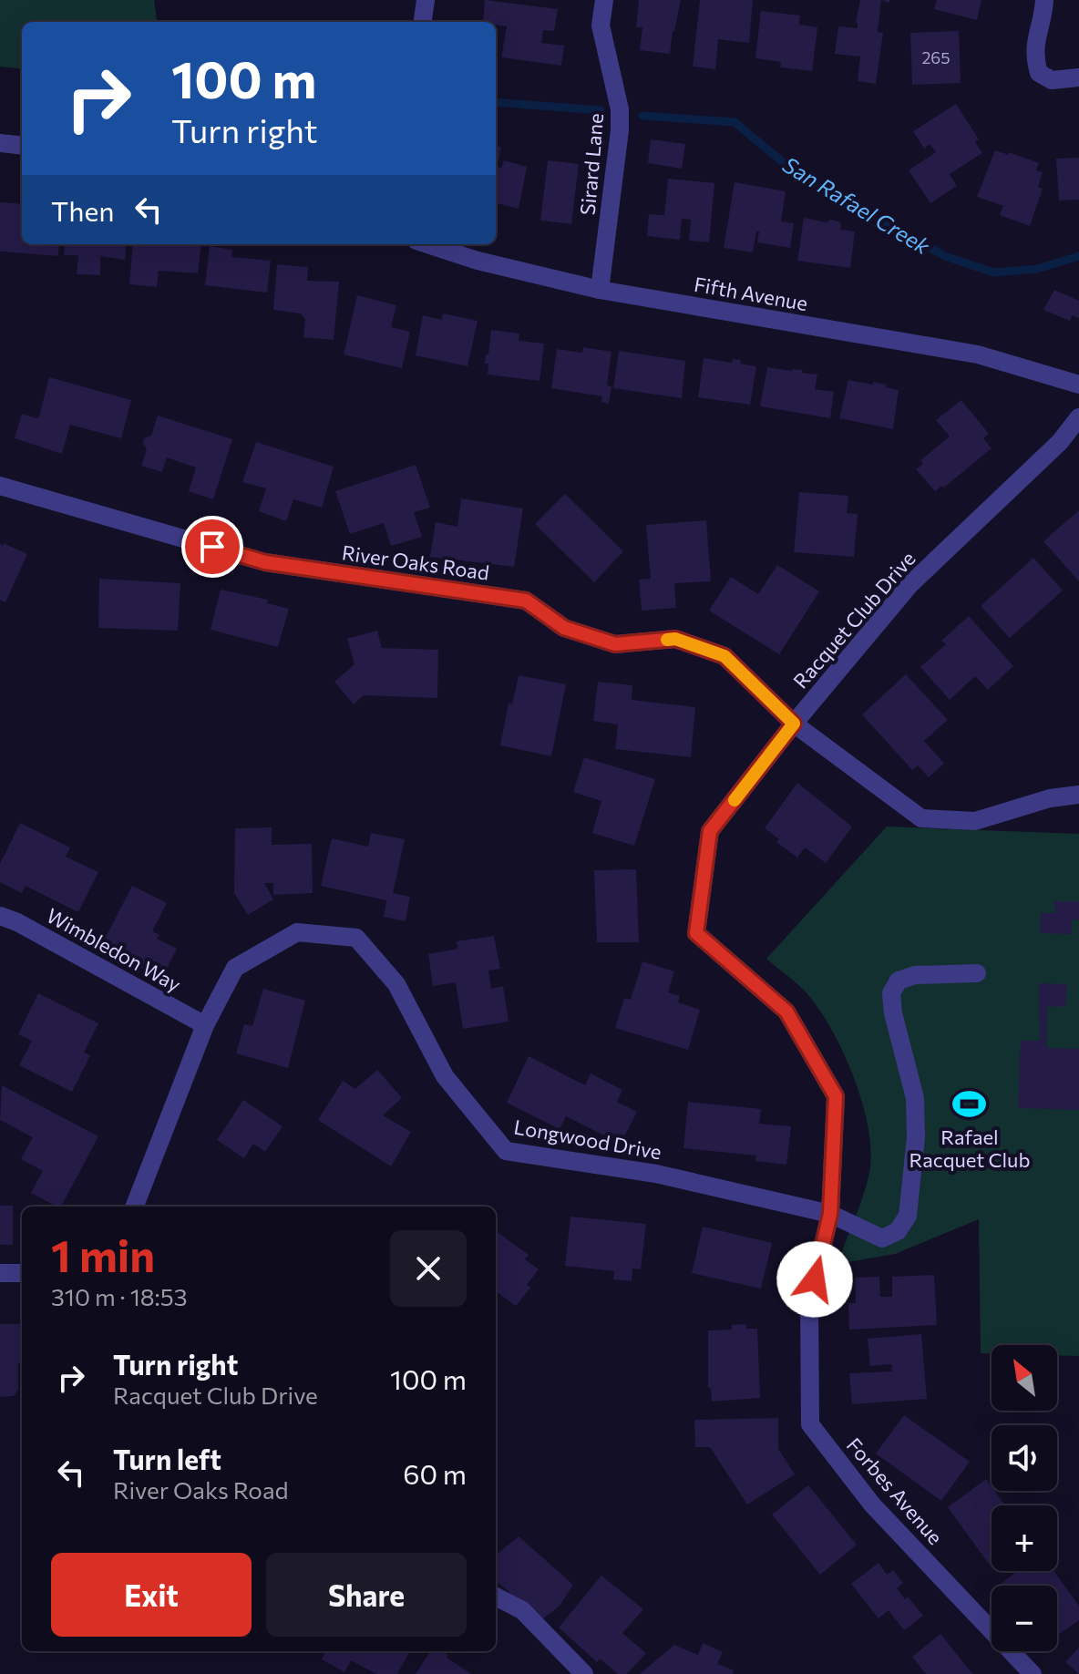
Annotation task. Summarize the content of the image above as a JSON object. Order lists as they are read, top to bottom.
{
  "streets": {
    "street": [
      "Sirard Lane",
      "Fifth Avenue",
      "River Oaks Road",
      "Racquet Club Drive",
      "Wimbledon Way",
      "Longwood Drive",
      "Forbes Avenue"
    ]
  },
  "crossings": [
    ["Sirard Lane", "Fifth Avenue"],
    ["River Oaks Road", "Racquet Club Drive"],
    ["Racquet Club Drive", "Longwood Drive"],
    ["Racquet Club Drive", "Forbes Avenue"],
    ["Wimbledon Way", "Longwood Drive"]
  ],
  "water": ["San Rafael Creek"],
  "places": {
    "sports": ["Rafael Racquet Club"]
  },
  "house_numbers": ["265"],
  "north": "top left",
  "page": {
    "turn": ["100 m", "Turn right"],
    "then": "Then",
    "heading": ["1 min", "310 m · 18:53"],
    "list": [
      {
        "name": "Turn right",
        "note": "Racquet Club Drive",
        "value": "100 m"
      },
      {
        "name": "Turn left",
        "note": "River Oaks Road",
        "value": "60 m"
      }
    ],
    "map_buttons": ["+", "−"],
    "buttons": ["Exit", "Share"]
  }
}
